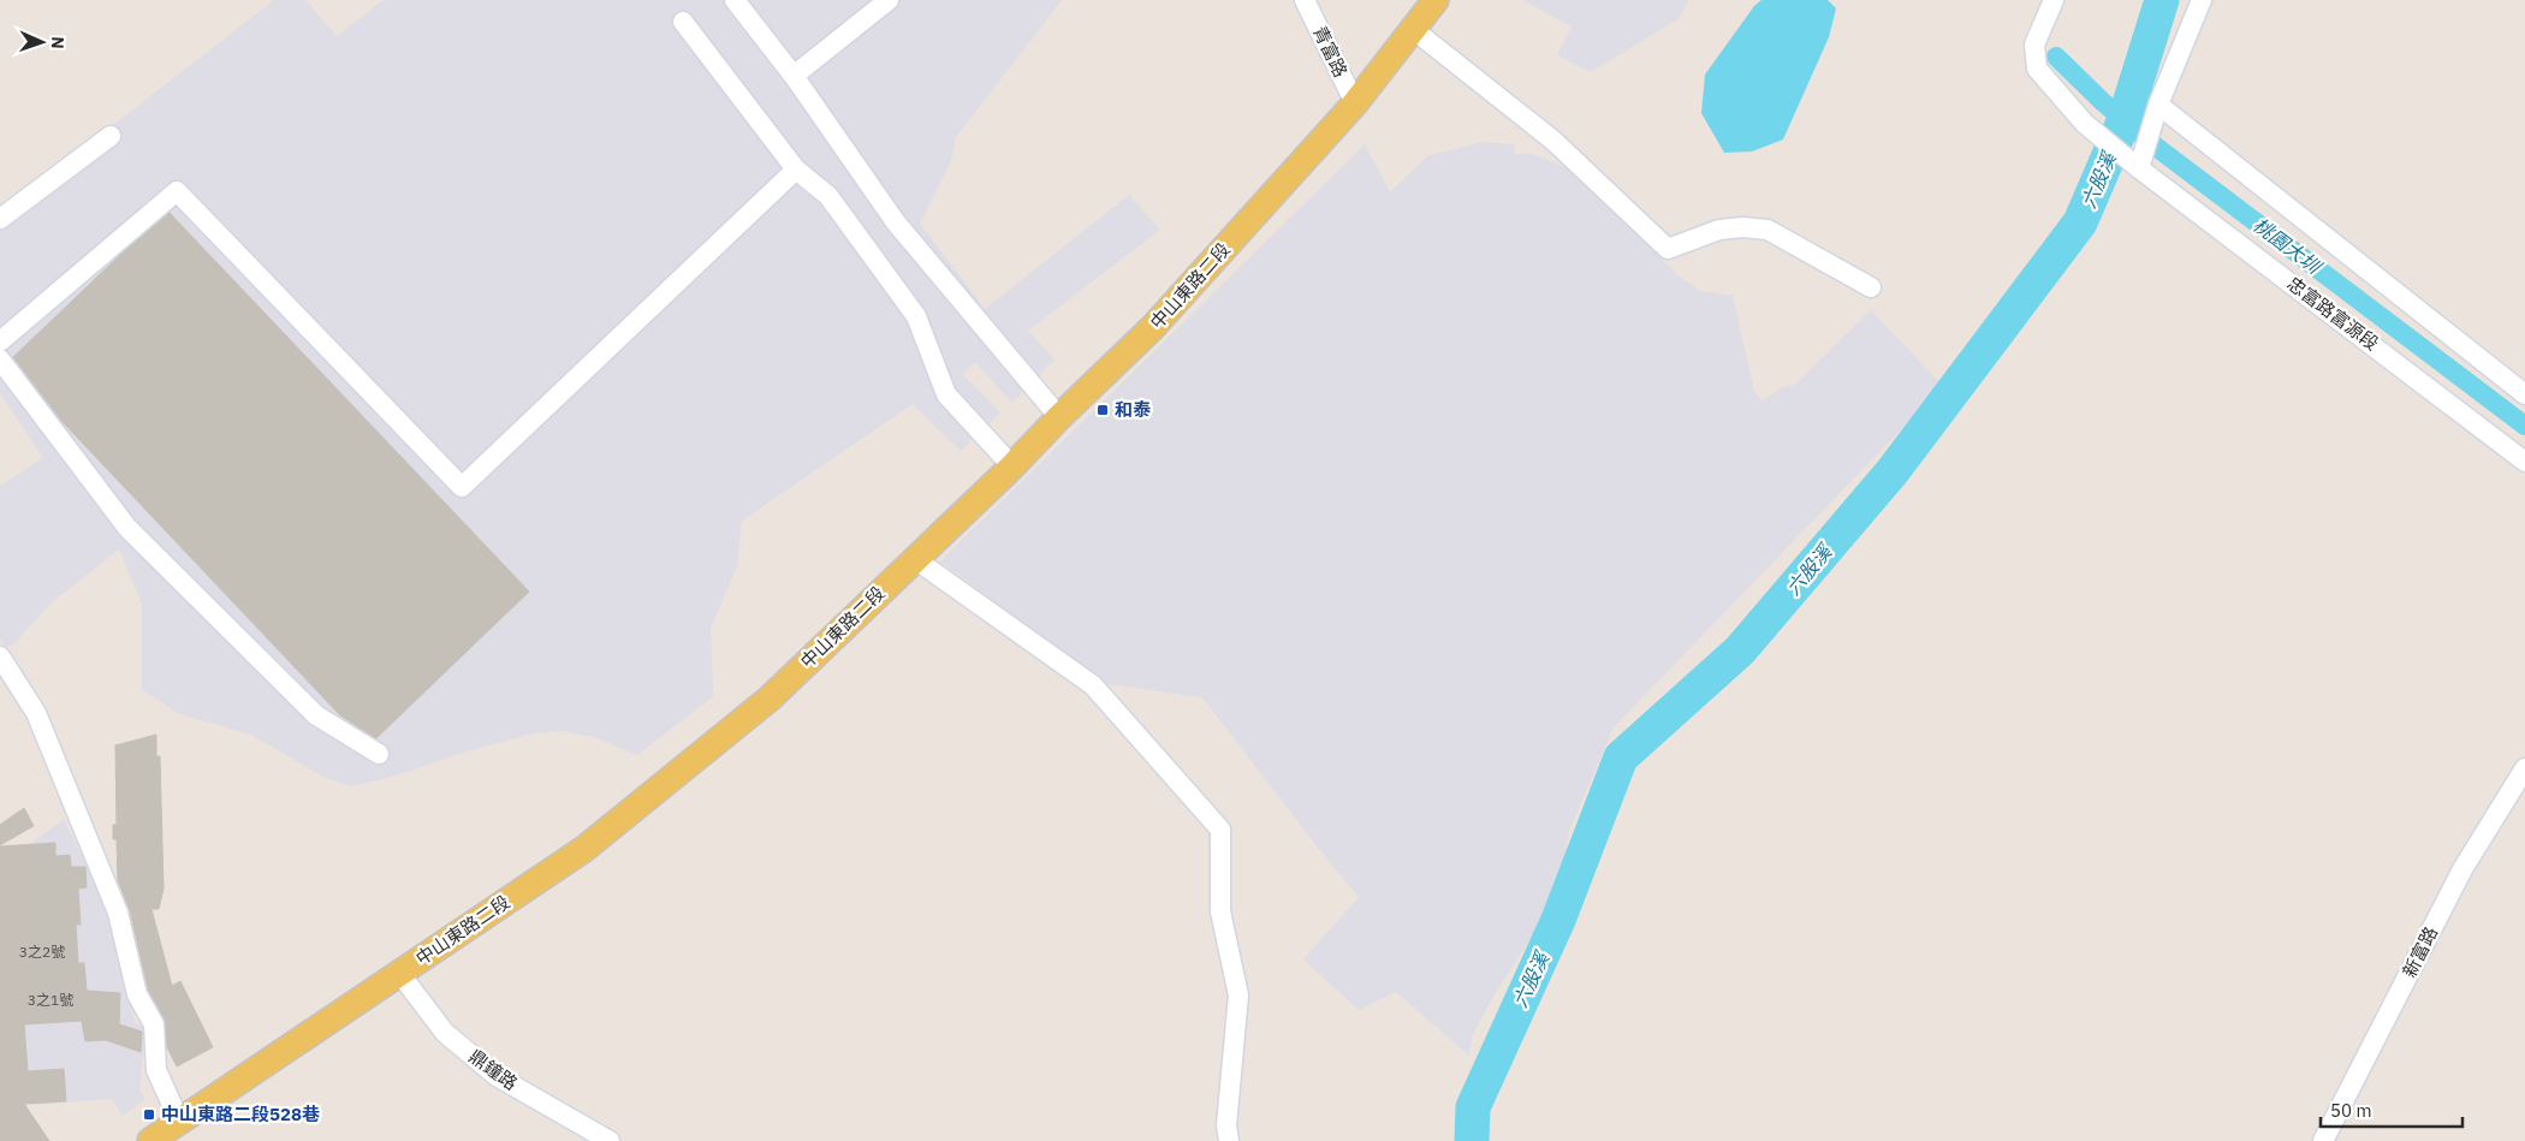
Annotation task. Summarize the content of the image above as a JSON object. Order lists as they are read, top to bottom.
{
  "streets": {
    "main road": ["中山東路二段"],
    "street": [
      "青富路",
      "忠富路富源段",
      "新富路",
      "鼎鐘路"
    ]
  },
  "crossings": [
    ["青富路", "中山東路二段"],
    ["中山東路二段", "鼎鐘路"]
  ],
  "water": ["六股溪", "桃園大圳"],
  "places": {
    "transit": ["和泰", "中山東路二段528巷"]
  },
  "house_numbers": ["3之2號", "3之1號"],
  "scale_bar": "50 m",
  "north": "right"
}
